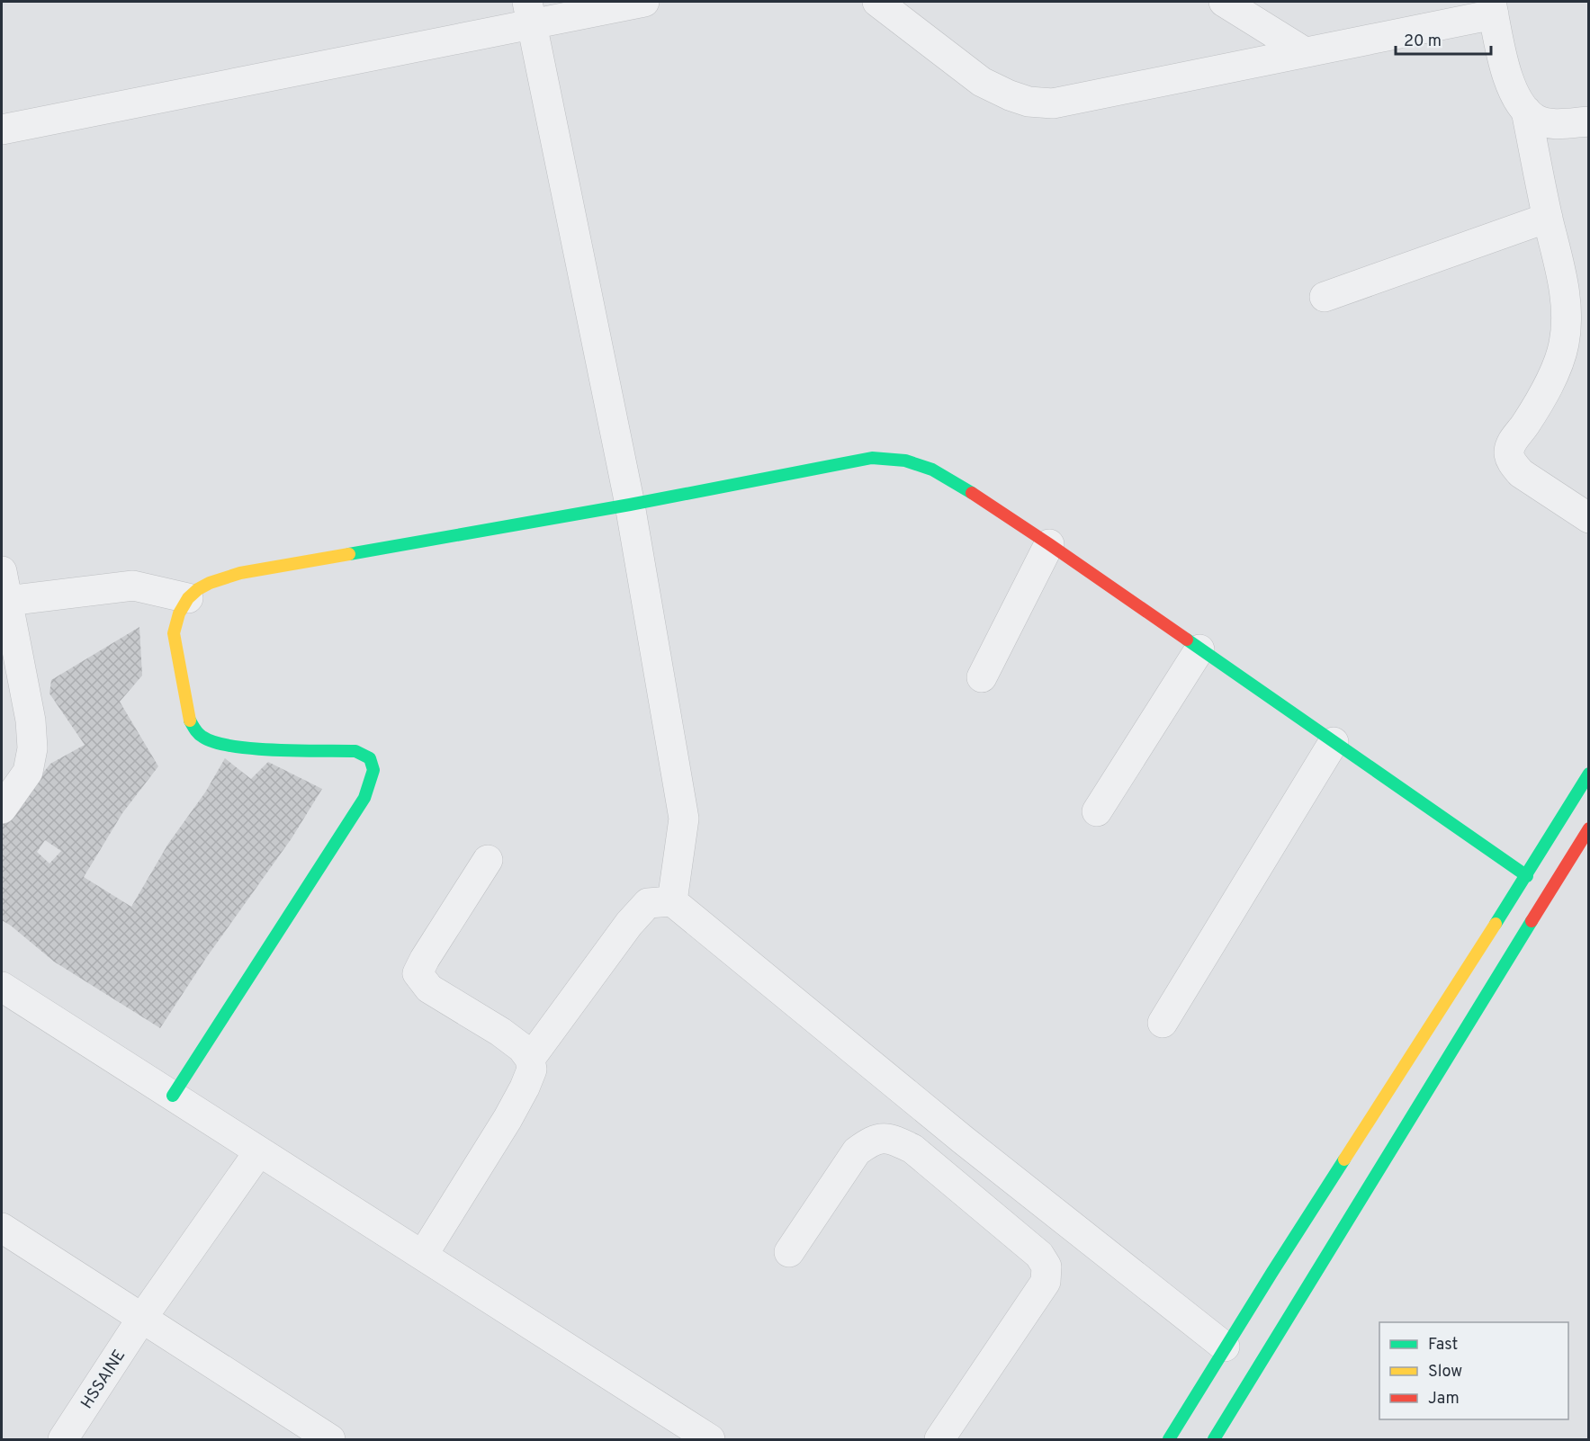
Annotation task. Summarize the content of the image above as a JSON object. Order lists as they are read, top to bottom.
{
  "streets": {
    "street": ["HSSAINE"]
  },
  "legend": ["Fast", "Slow", "Jam"],
  "scale_bar": "20 m"
}
